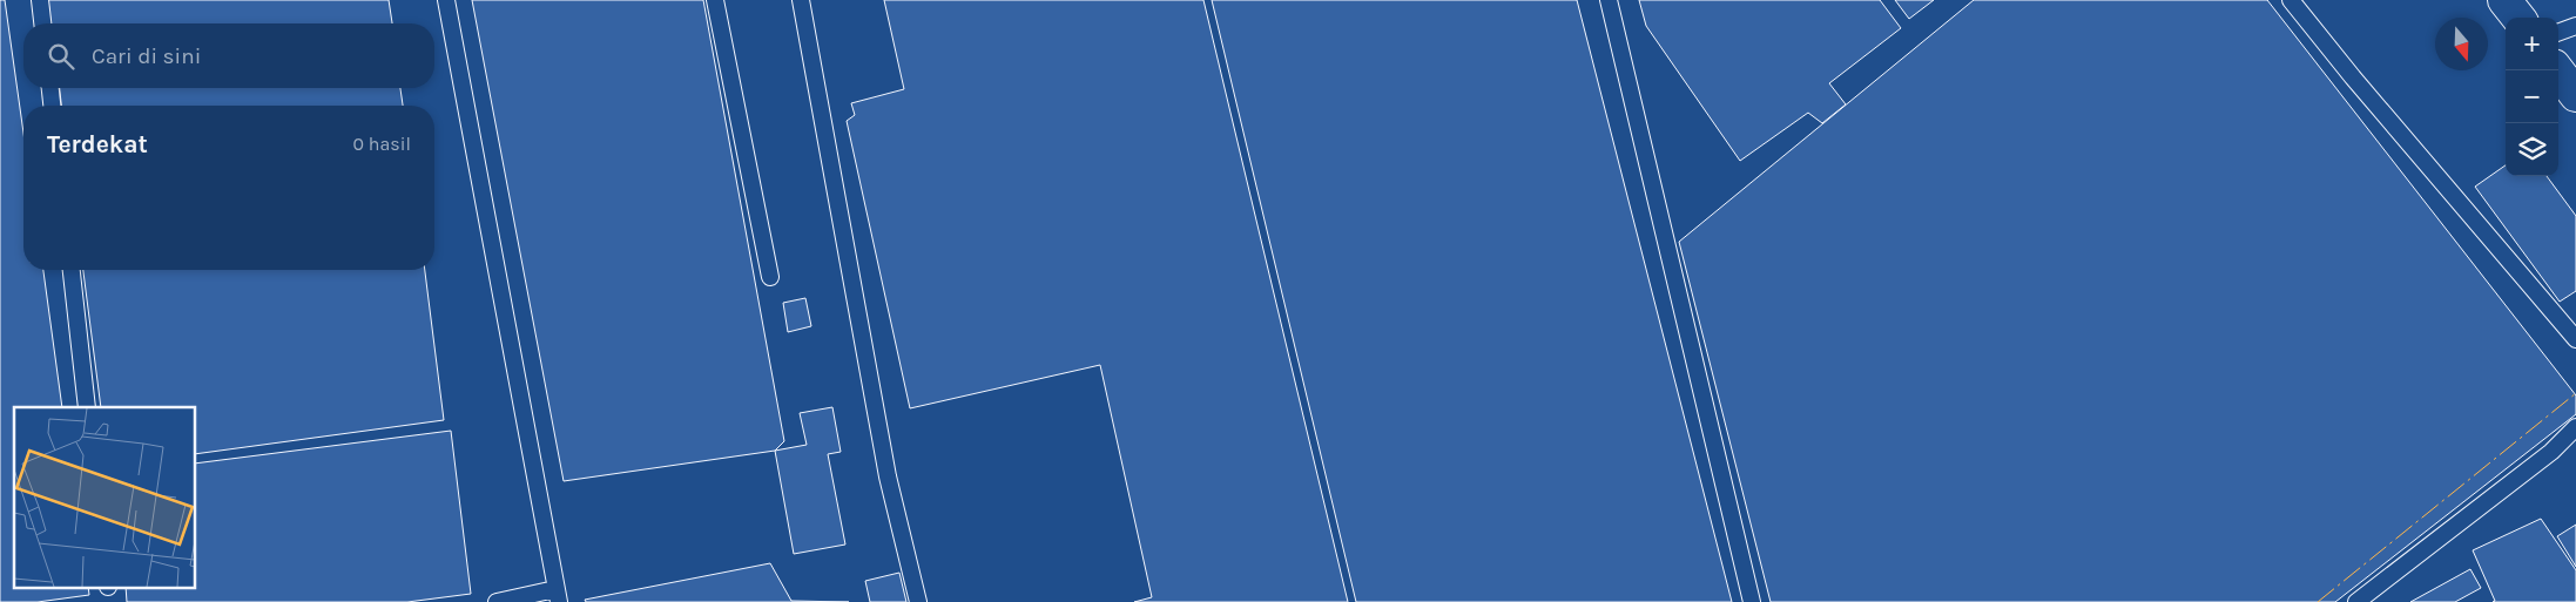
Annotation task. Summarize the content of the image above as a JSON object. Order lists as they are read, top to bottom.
{
  "north": "bottom",
  "page": {
    "map_buttons": ["+", "−"],
    "search": "Cari di sini",
    "heading": ["Terdekat", "0 hasil"]
  }
}
